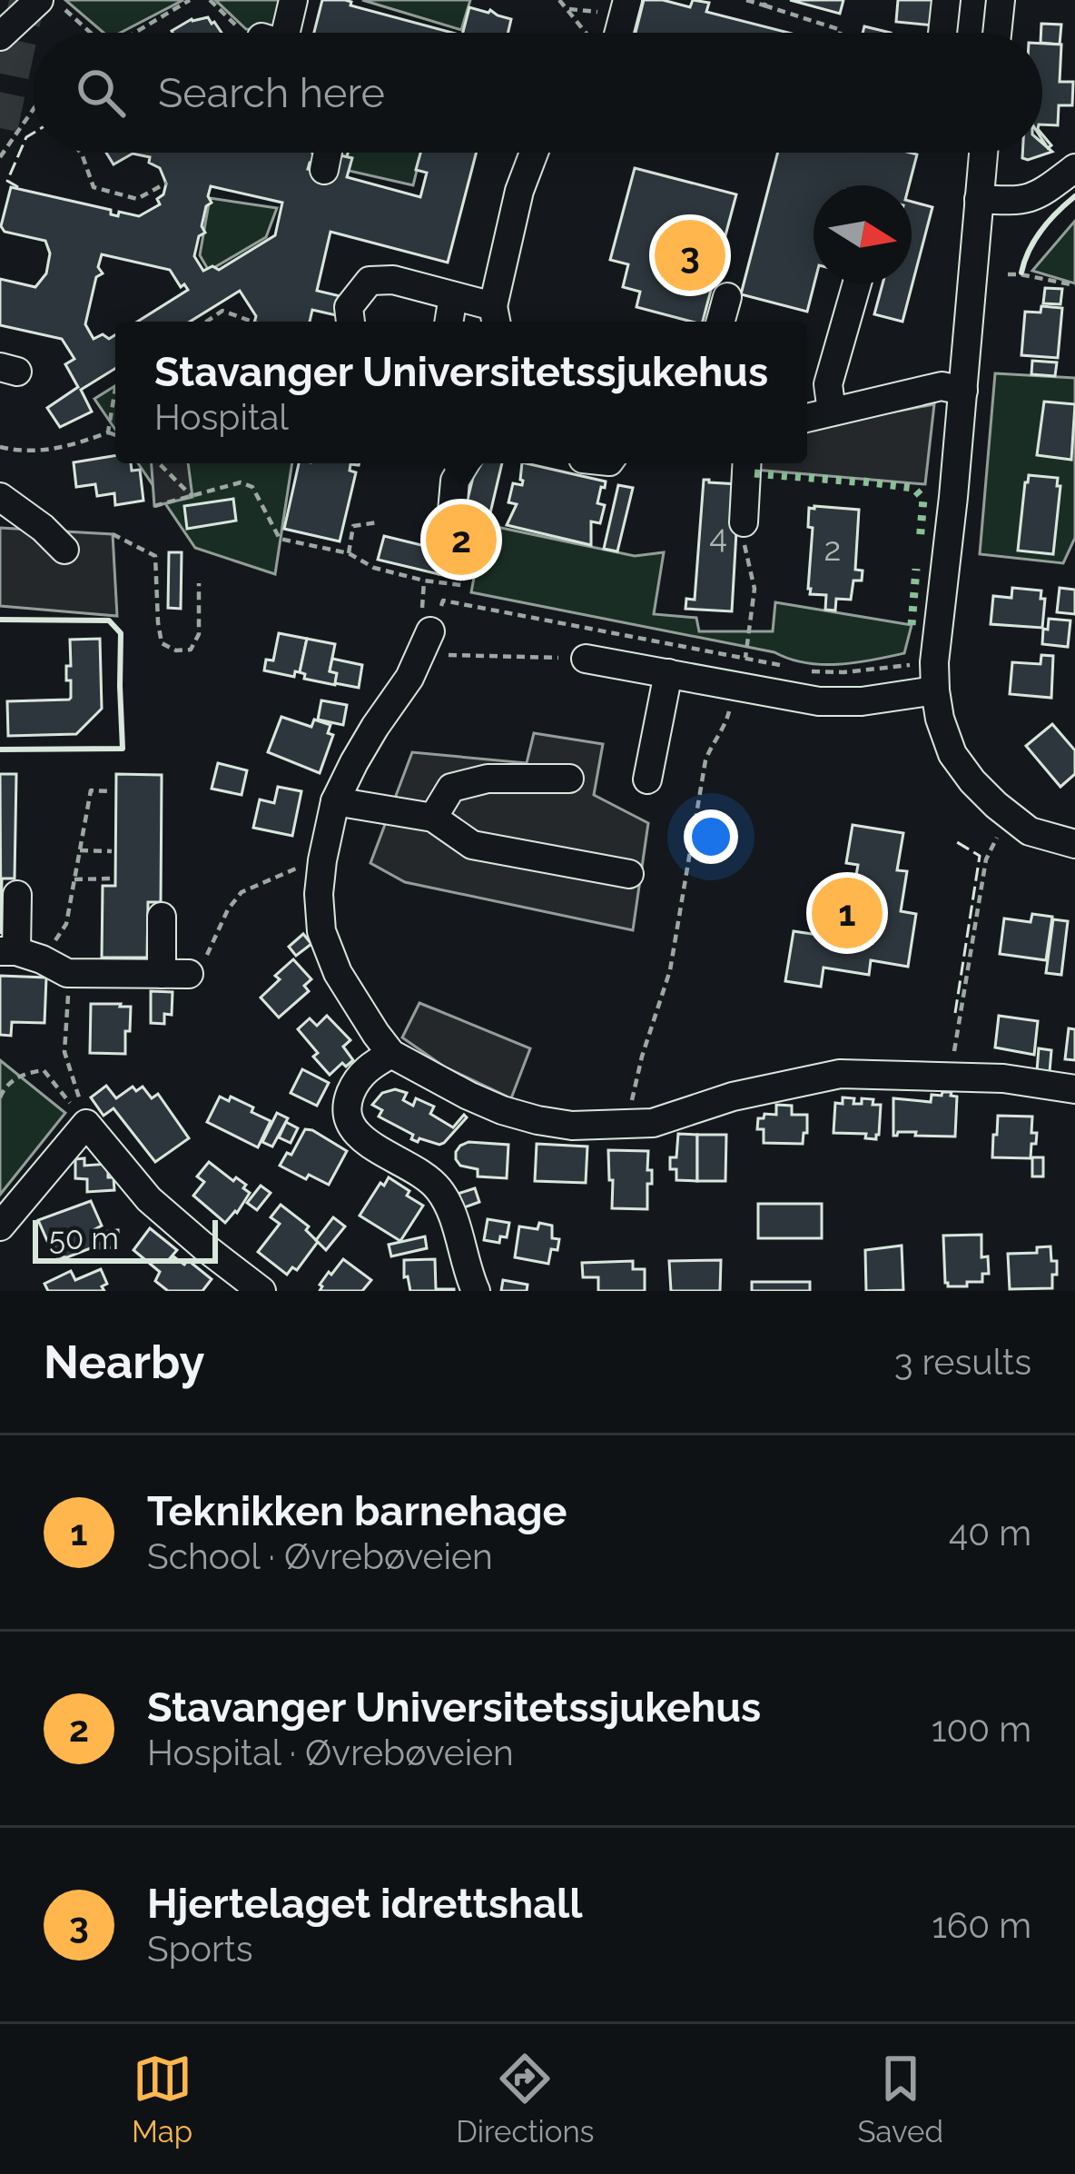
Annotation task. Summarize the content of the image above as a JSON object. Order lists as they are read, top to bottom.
{
  "house_numbers": ["4", "2"],
  "scale_bar": "50 m",
  "north": "right",
  "page": {
    "search": "Search here",
    "pins": ["3", "2", "1"],
    "popup": ["Stavanger Universitetssjukehus", "Hospital"],
    "scale": "50 m",
    "heading": ["Nearby", "3 results"],
    "list": [
      {
        "mark": "1",
        "name": "Teknikken barnehage",
        "note": "School · Øvrebøveien",
        "value": "40 m"
      },
      {
        "mark": "2",
        "name": "Stavanger Universitetssjukehus",
        "note": "Hospital · Øvrebøveien",
        "value": "100 m"
      },
      {
        "mark": "3",
        "name": "Hjertelaget idrettshall",
        "note": "Sports",
        "value": "160 m"
      }
    ],
    "nav": ["Map", "Directions", "Saved"]
  }
}
